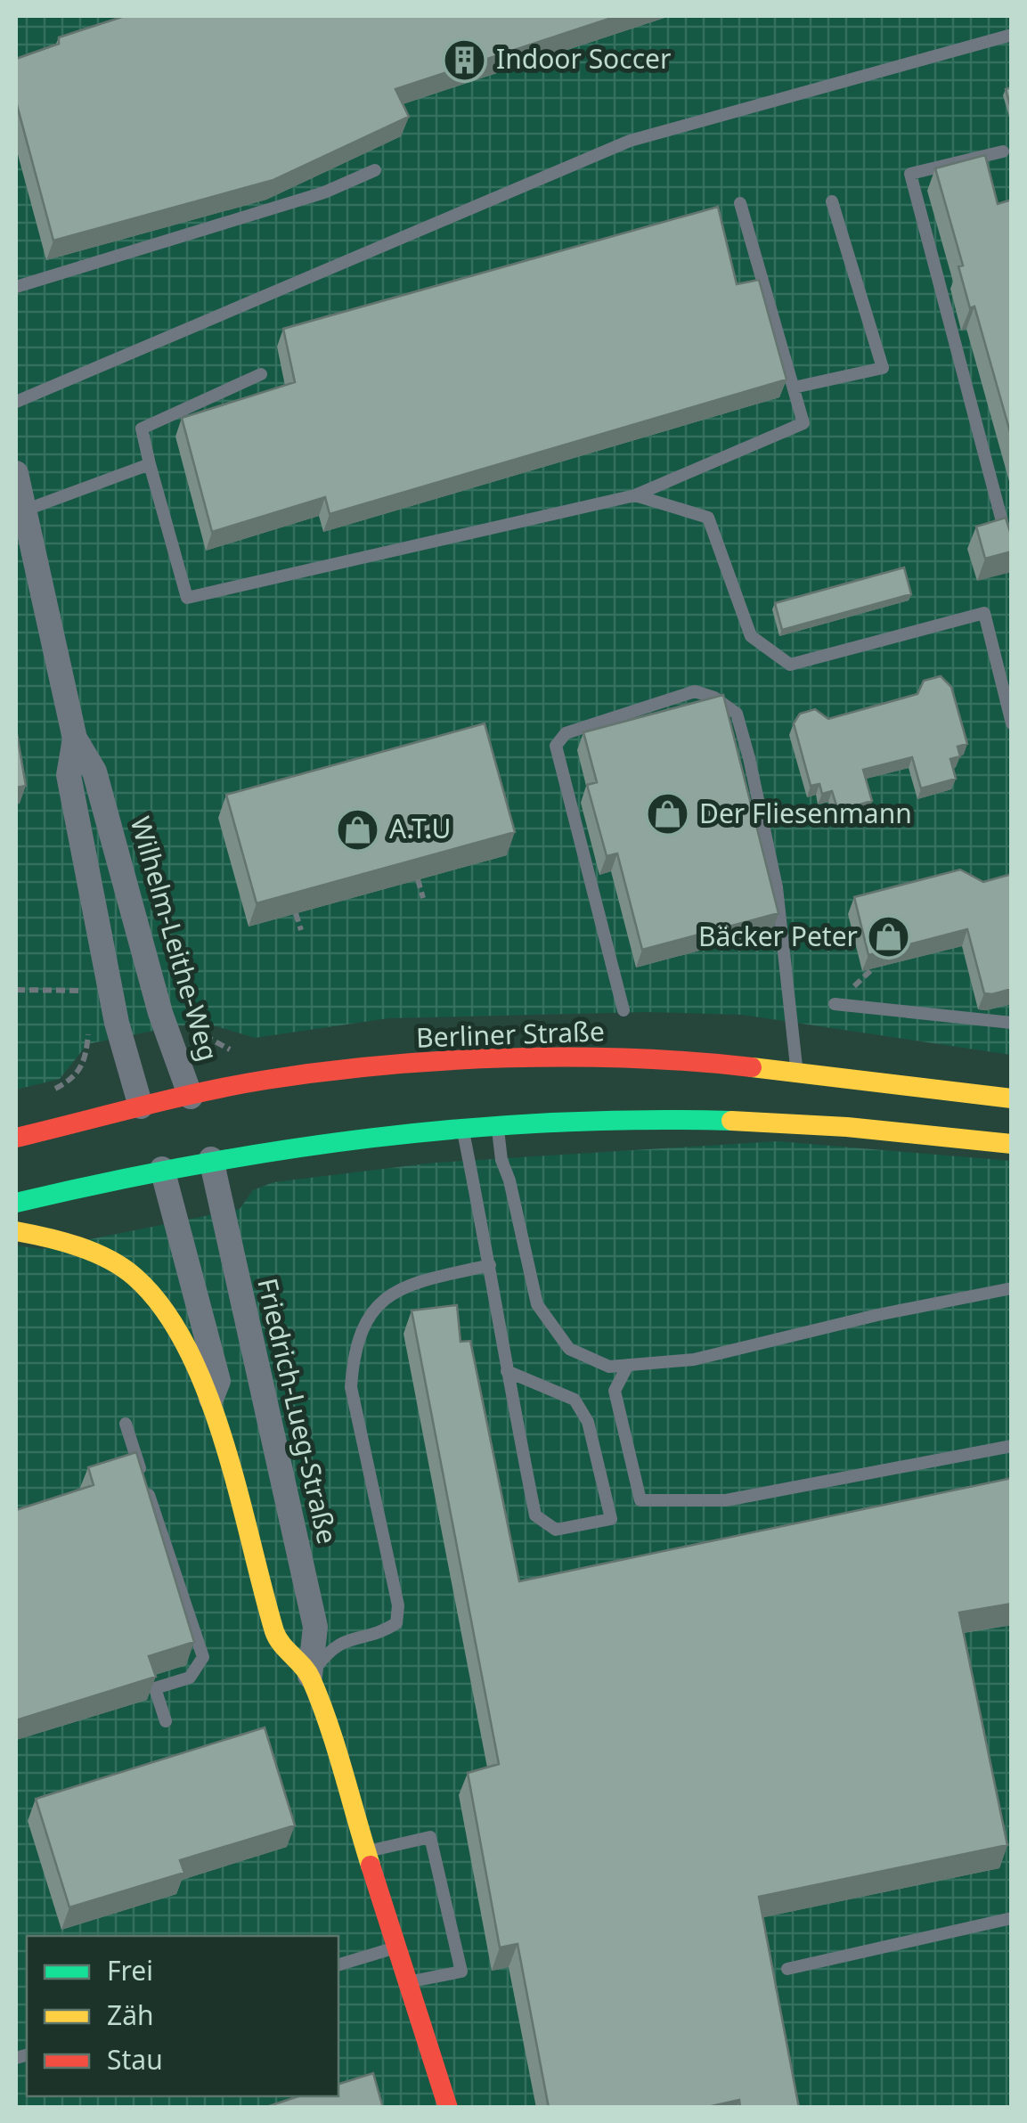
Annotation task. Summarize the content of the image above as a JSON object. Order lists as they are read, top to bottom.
{
  "streets": {
    "main road": ["Berliner Straße", "Friedrich-Lueg-Straße"],
    "street": ["Wilhelm-Leithe-Weg"]
  },
  "crossings": [
    ["Wilhelm-Leithe-Weg", "Berliner Straße"]
  ],
  "places": {
    "building": ["Indoor Soccer"],
    "shop": ["Der Fliesenmann", "A.T.U", "Bäcker Peter"]
  },
  "legend": ["Frei", "Zäh", "Stau"]
}
